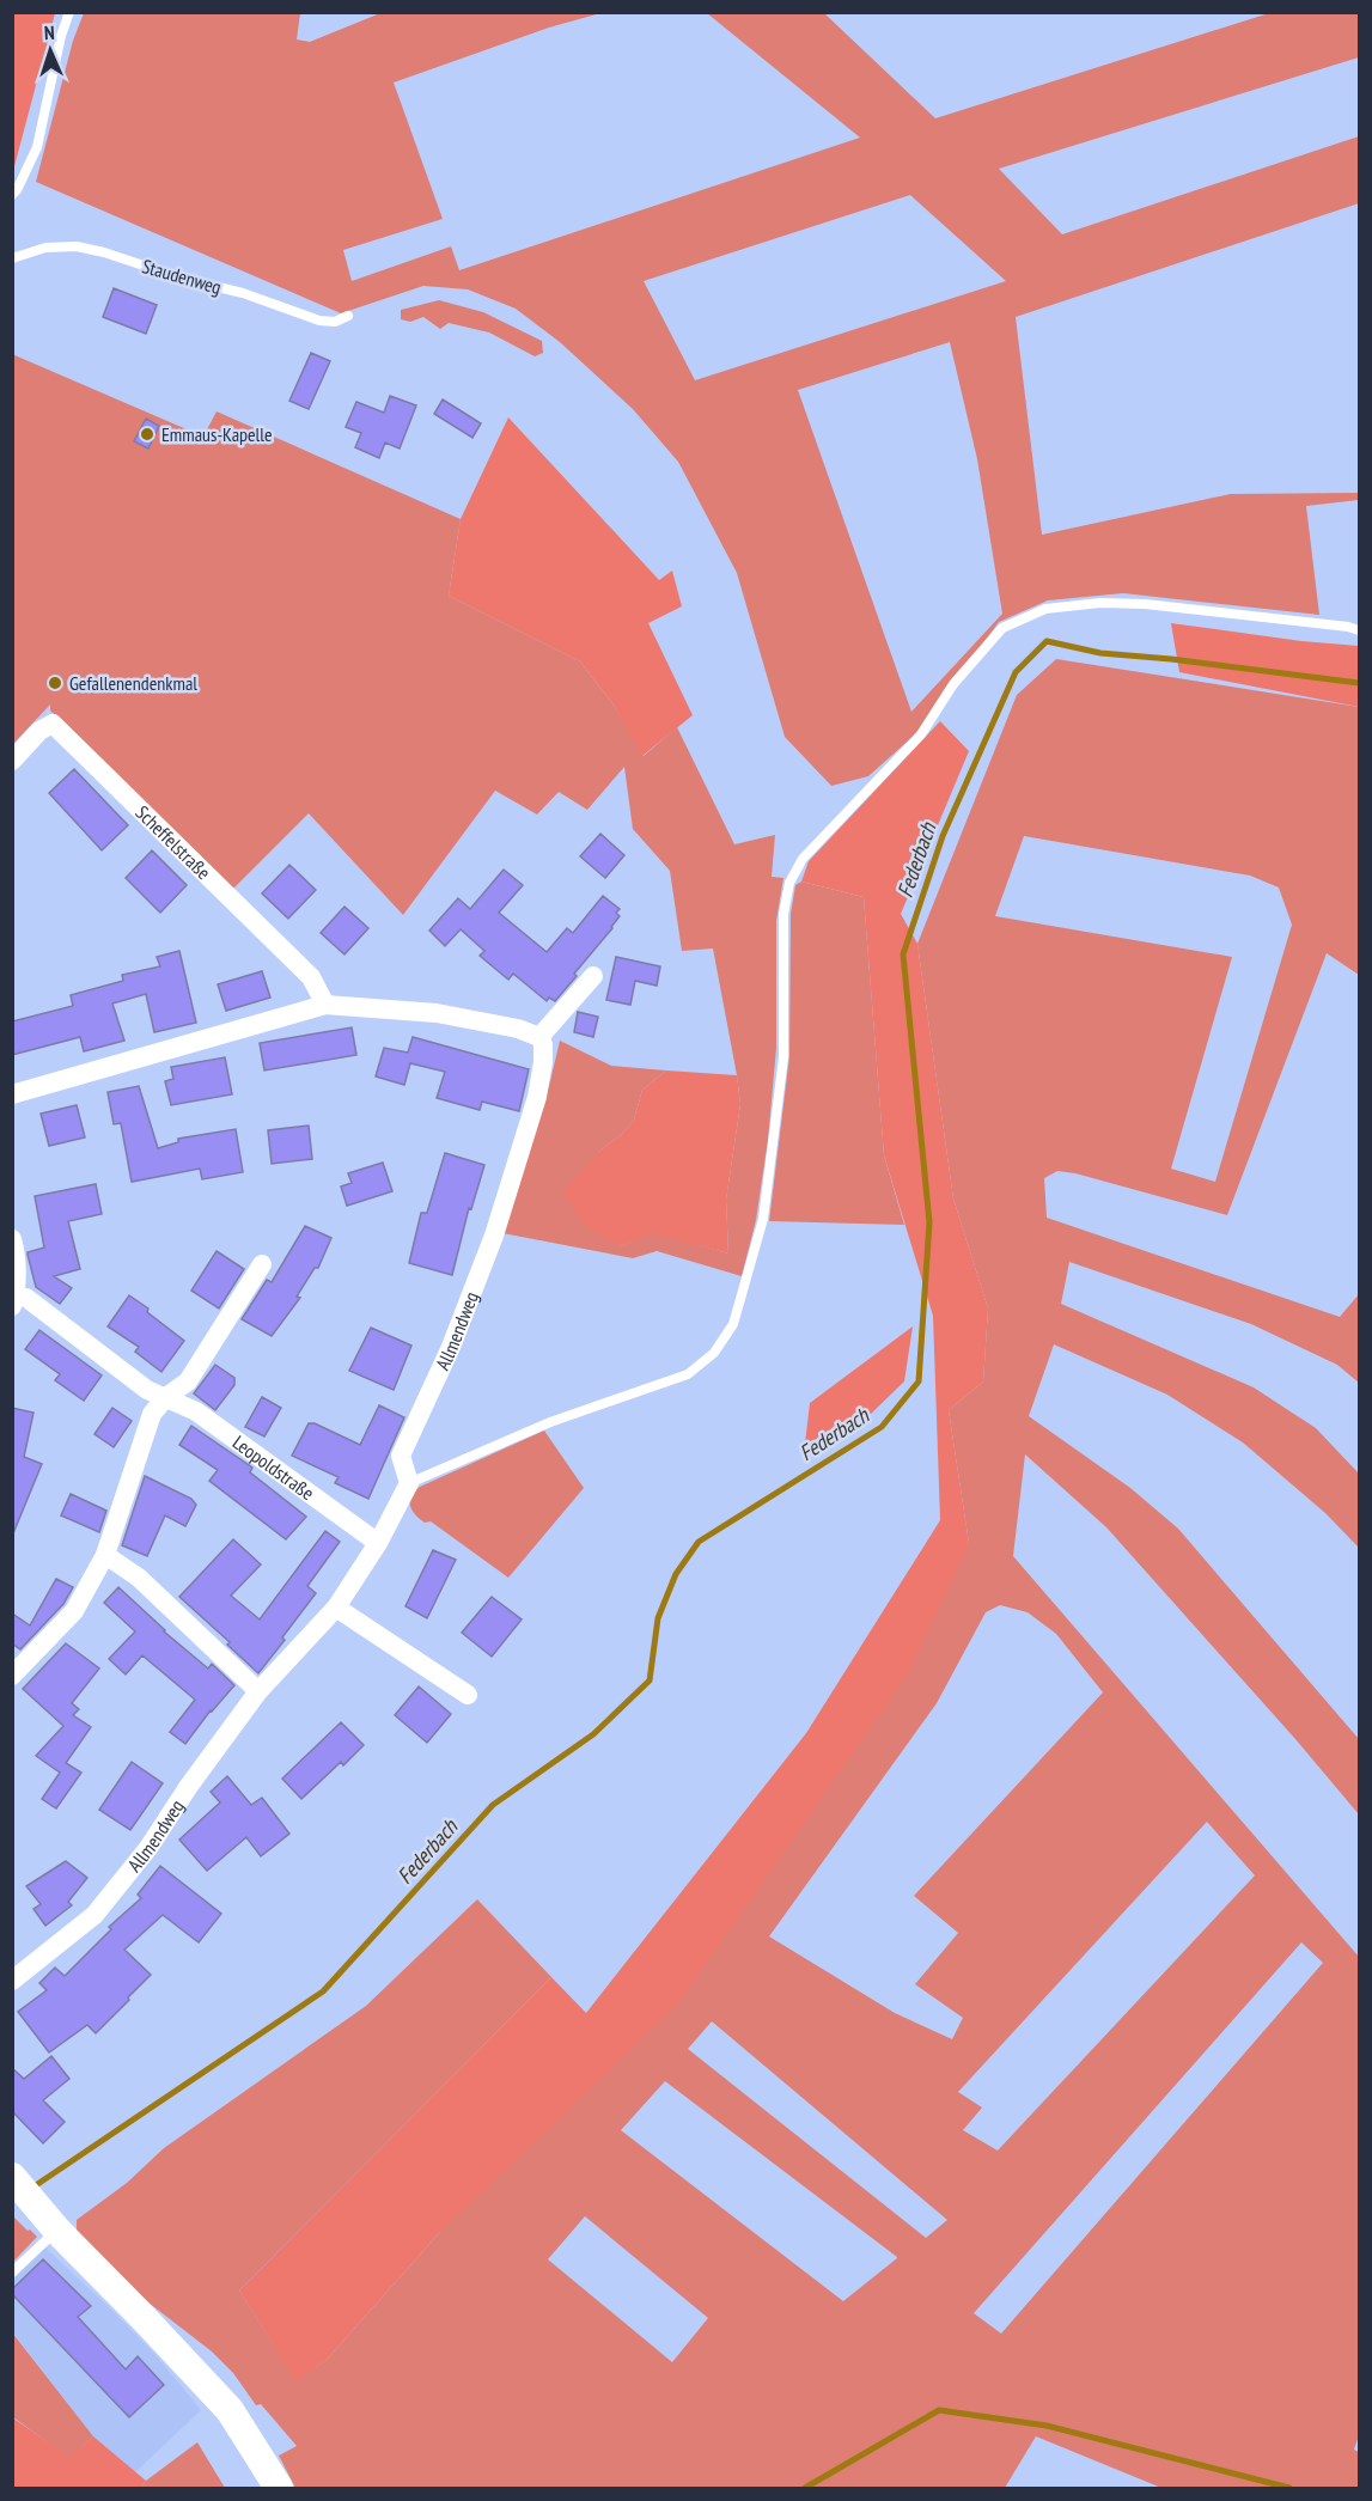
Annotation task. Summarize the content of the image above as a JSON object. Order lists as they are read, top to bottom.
{
  "streets": {
    "street": ["Scheffelstraße", "Allmendweg", "Leopoldstraße"],
    "lane": ["Staudenweg"]
  },
  "crossings": [
    ["Allmendweg", "Leopoldstraße"]
  ],
  "water": ["Federbach"],
  "places": ["Emmaus-Kapelle", "Gefallenendenkmal"],
  "north": "top"
}
